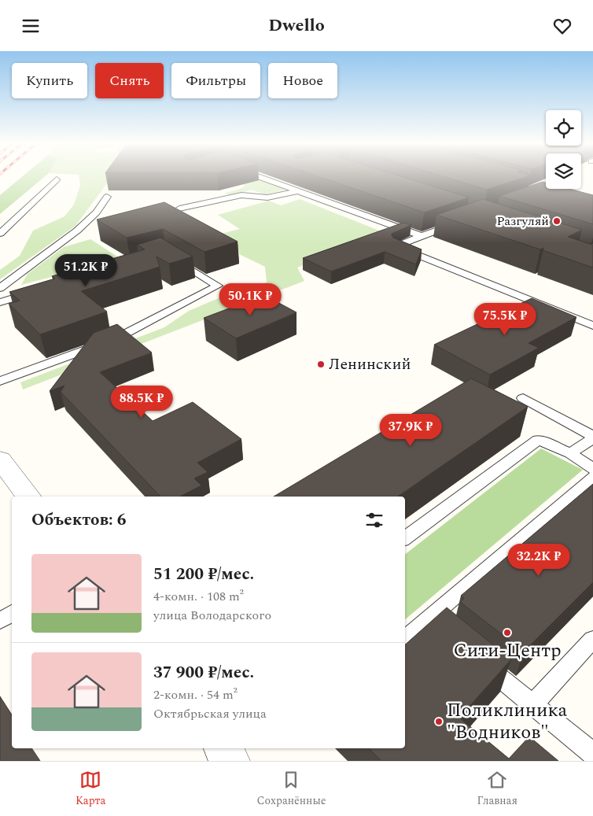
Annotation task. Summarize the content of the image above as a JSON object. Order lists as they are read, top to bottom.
{
  "places": [
    "Разгуляй",
    "Ленинский",
    "Сити-Центр",
    "Поликлиника \"Водников\""
  ],
  "page": {
    "header": "Dwello",
    "chip": [
      "Купить",
      "Снять",
      "Фильтры",
      "Новое"
    ],
    "price": [
      "51.2K ₽",
      "50.1K ₽",
      "75.5K ₽",
      "88.5K ₽",
      "37.9K ₽",
      "32.2K ₽"
    ],
    "heading": "Объектов: 6",
    "list": [
      {
        "name": "51 200 ₽/мес.",
        "note": "4-комн. · 108 m² · улица Володарского"
      },
      {
        "name": "37 900 ₽/мес.",
        "note": "2-комн. · 54 m² · Октябрьская улица"
      }
    ],
    "tabs": ["Карта", "Сохранённые", "Главная"]
  }
}
